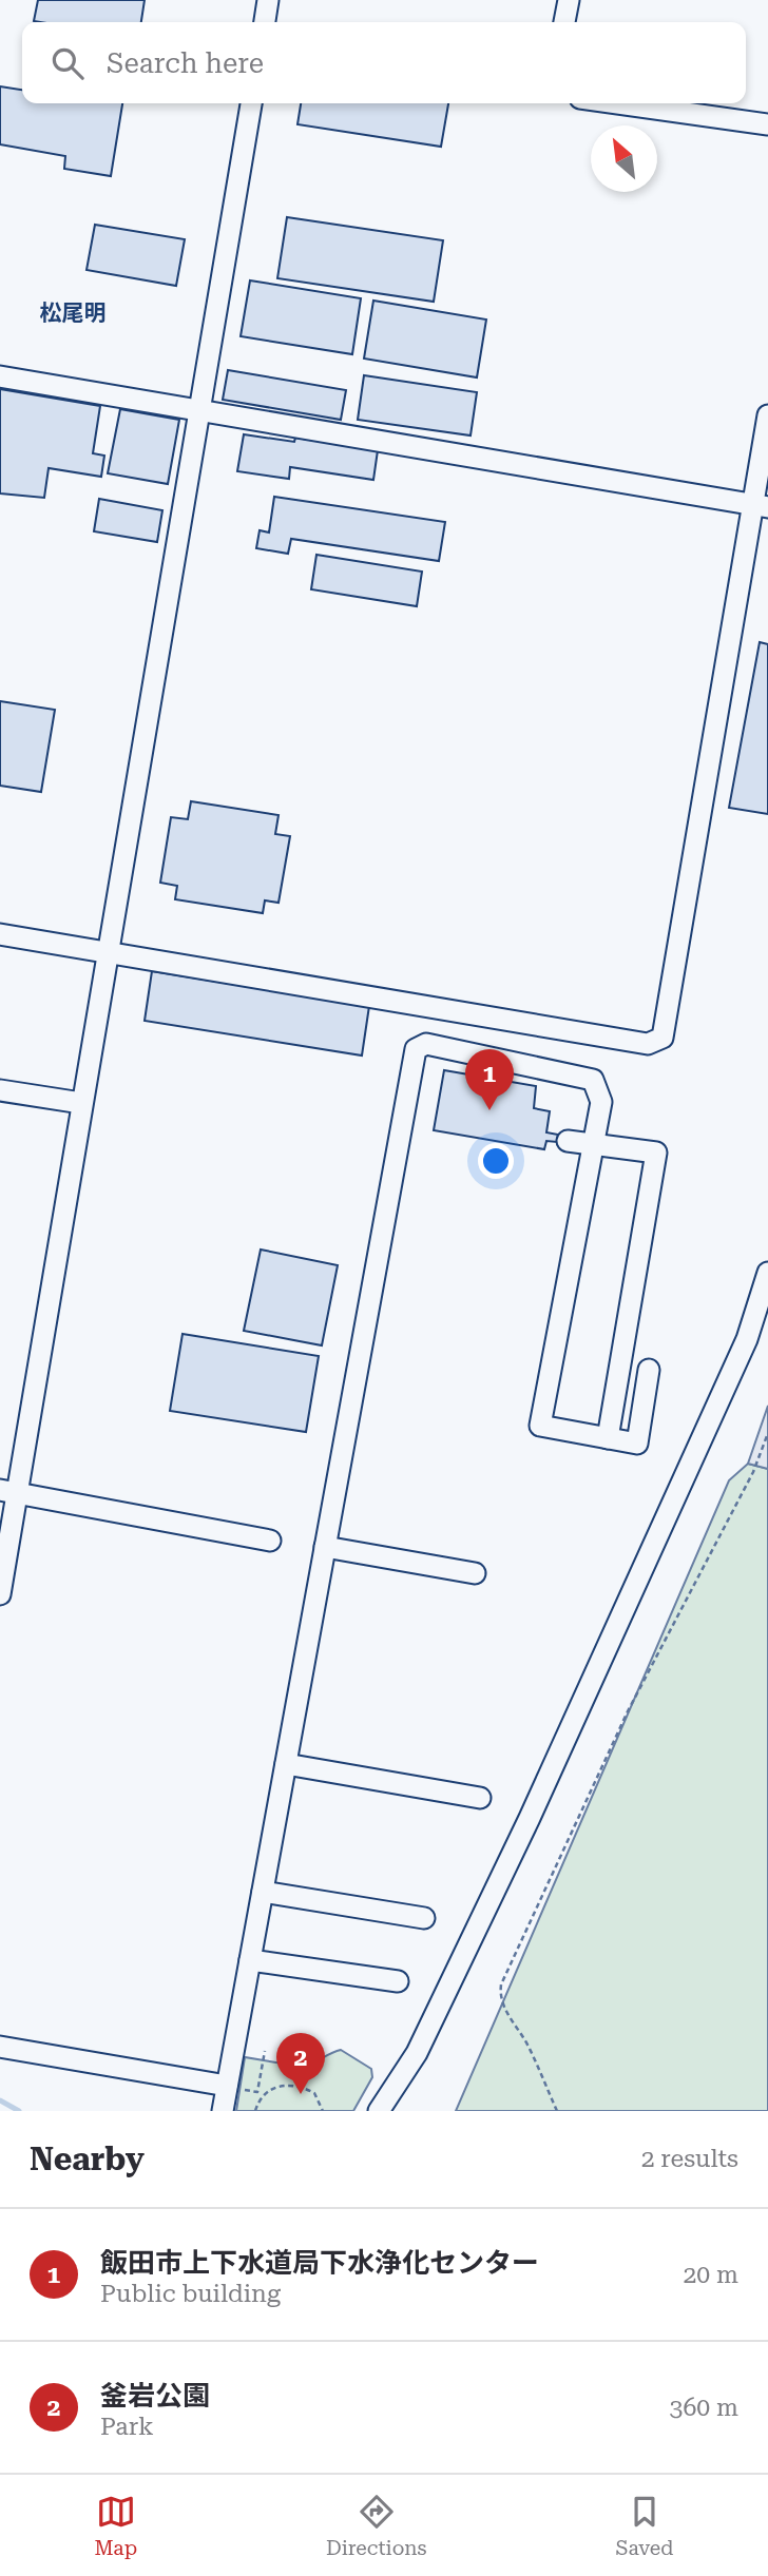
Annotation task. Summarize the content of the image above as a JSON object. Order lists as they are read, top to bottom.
{
  "districts": ["松尾明"],
  "north": "top left",
  "page": {
    "search": "Search here",
    "pins": ["1", "2"],
    "heading": ["Nearby", "2 results"],
    "list": [
      {
        "mark": "1",
        "name": "飯田市上下水道局下水浄化センター",
        "note": "Public building",
        "value": "20 m"
      },
      {
        "mark": "2",
        "name": "釜岩公園",
        "note": "Park",
        "value": "360 m"
      }
    ],
    "nav": ["Map", "Directions", "Saved"]
  }
}
